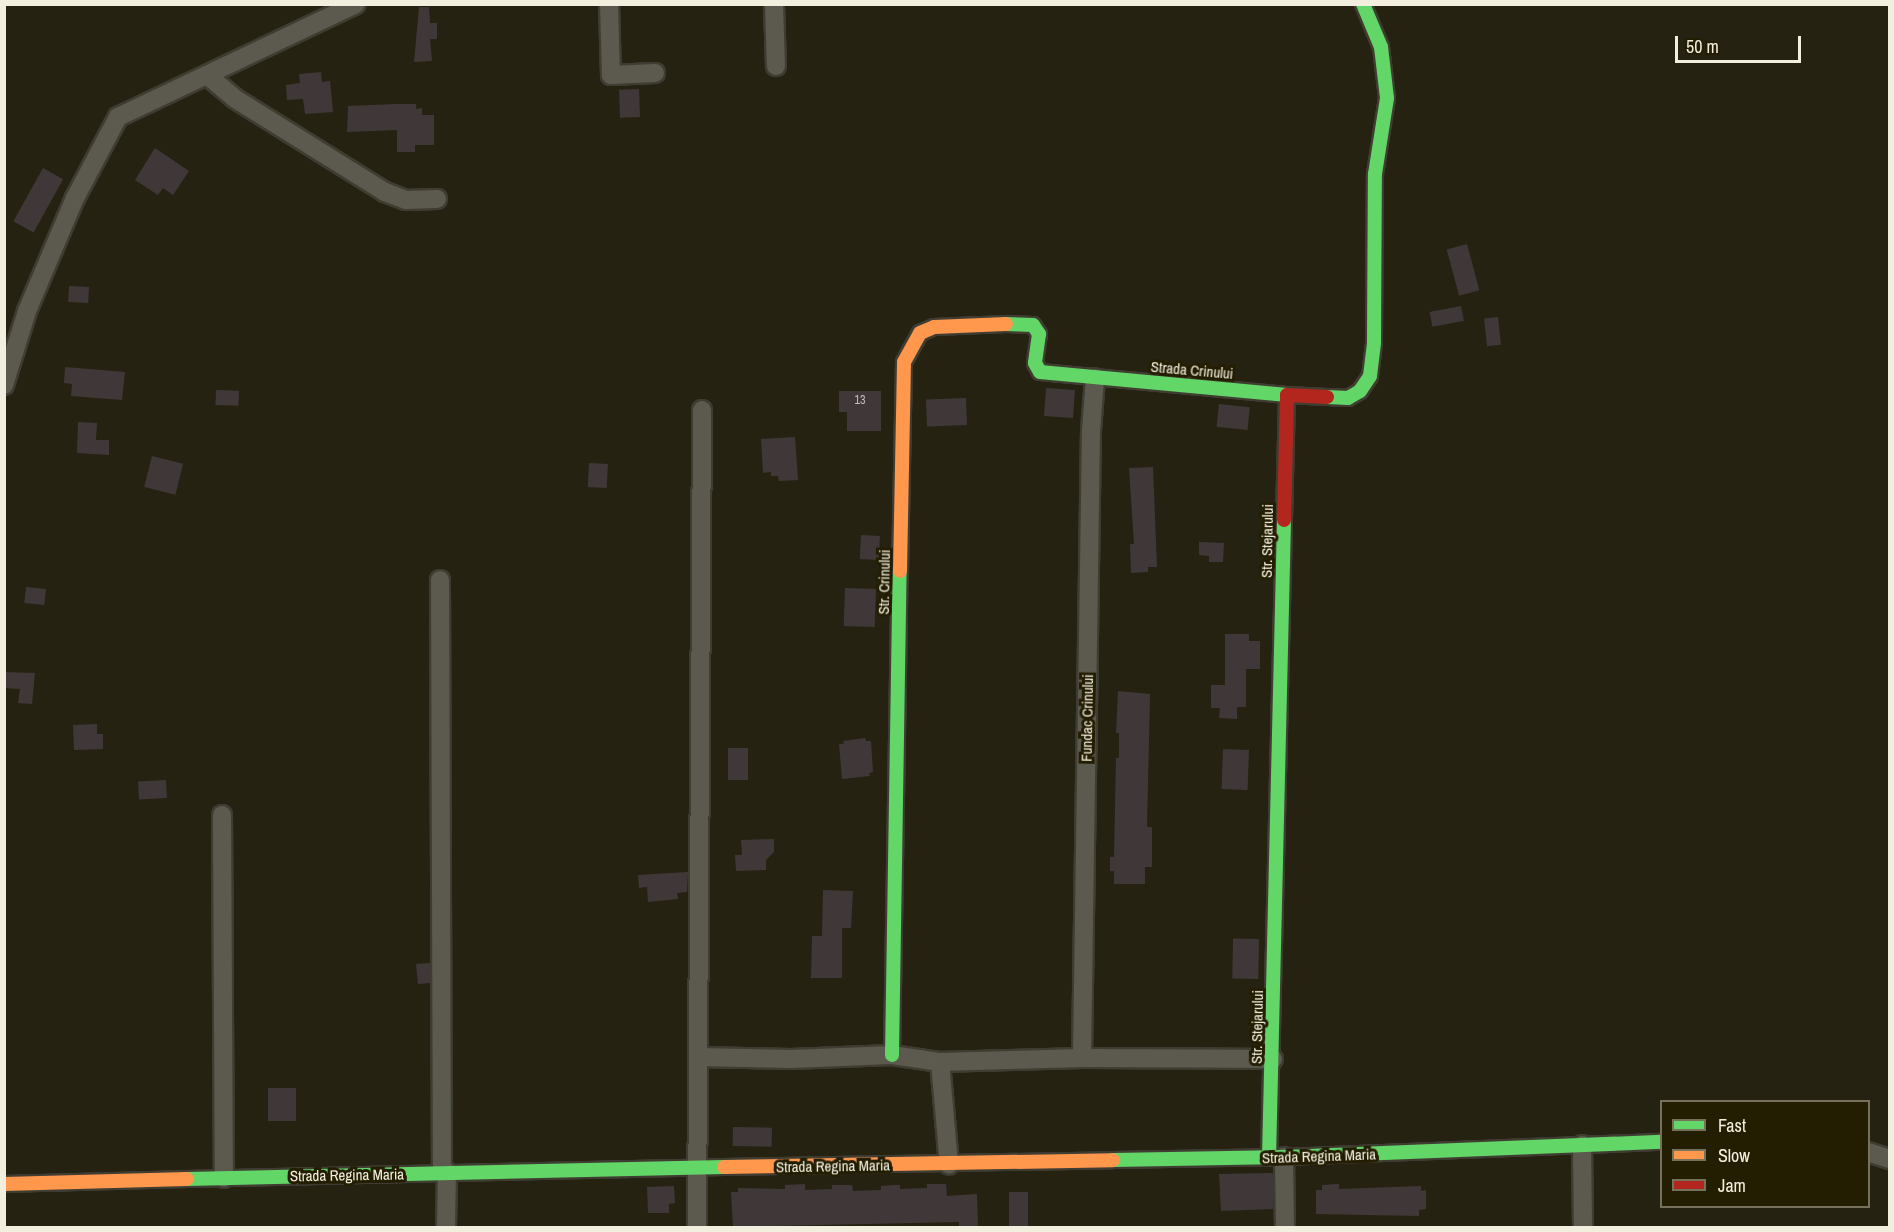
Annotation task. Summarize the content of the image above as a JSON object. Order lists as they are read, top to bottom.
{
  "streets": {
    "street": [
      "Strada Crinului",
      "Str. Stejarului",
      "Str. Crinului",
      "Fundac Crinului",
      "Strada Regina Maria"
    ]
  },
  "crossings": [
    ["Strada Crinului", "Str. Stejarului"],
    ["Strada Crinului", "Str. Crinului"],
    ["Strada Crinului", "Fundac Crinului"],
    ["Str. Stejarului", "Strada Regina Maria"],
    ["Str. Crinului", "Fundac Crinului"]
  ],
  "house_numbers": ["13"],
  "legend": ["Fast", "Slow", "Jam"],
  "scale_bar": "50 m"
}
